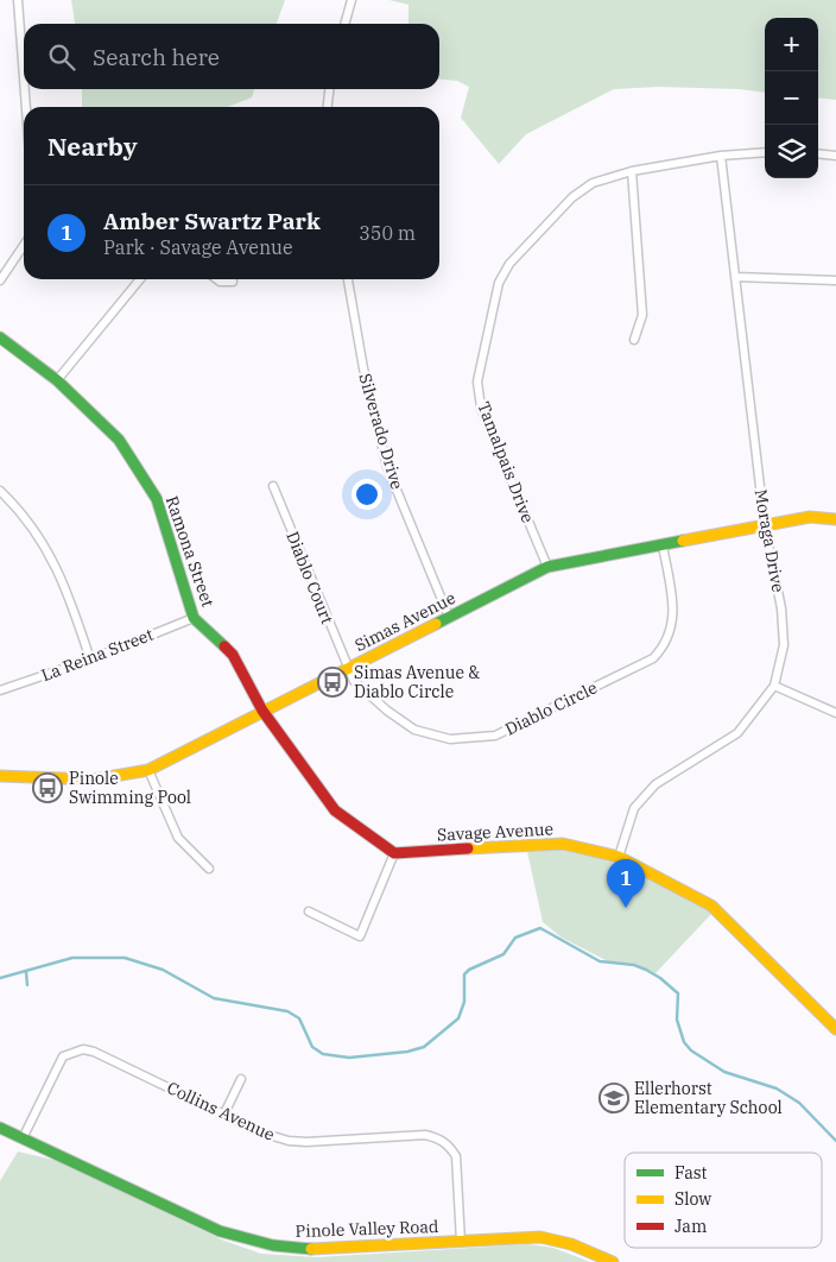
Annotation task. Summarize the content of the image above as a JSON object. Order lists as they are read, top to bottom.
{
  "streets": {
    "street": [
      "Silverado Drive",
      "Tamalpais Drive",
      "Moraga Drive",
      "Ramona Street",
      "Diablo Court",
      "Simas Avenue",
      "La Reina Street",
      "Diablo Circle",
      "Savage Avenue",
      "Collins Avenue",
      "Pinole Valley Road"
    ]
  },
  "crossings": [
    ["Silverado Drive", "Simas Avenue"],
    ["Tamalpais Drive", "Moraga Drive"],
    ["Tamalpais Drive", "Simas Avenue"],
    ["Moraga Drive", "Simas Avenue"],
    ["Moraga Drive", "Savage Avenue"],
    ["Ramona Street", "Simas Avenue"],
    ["Ramona Street", "La Reina Street"],
    ["Diablo Court", "Simas Avenue"],
    ["Diablo Court", "Diablo Circle"],
    ["Simas Avenue", "Diablo Circle"],
    ["Collins Avenue", "Pinole Valley Road"]
  ],
  "places": {
    "bus stop": ["Simas Avenue & Diablo Circle", "Pinole Swimming Pool"],
    "school or university": ["Ellerhorst Elementary School"]
  },
  "legend": ["Fast", "Slow", "Jam"],
  "page": {
    "map_buttons": ["+", "−"],
    "search": "Search here",
    "heading": "Nearby",
    "list": [
      {
        "mark": "1",
        "name": "Amber Swartz Park",
        "note": "Park · Savage Avenue",
        "value": "350 m"
      }
    ],
    "pins": "1"
  }
}
